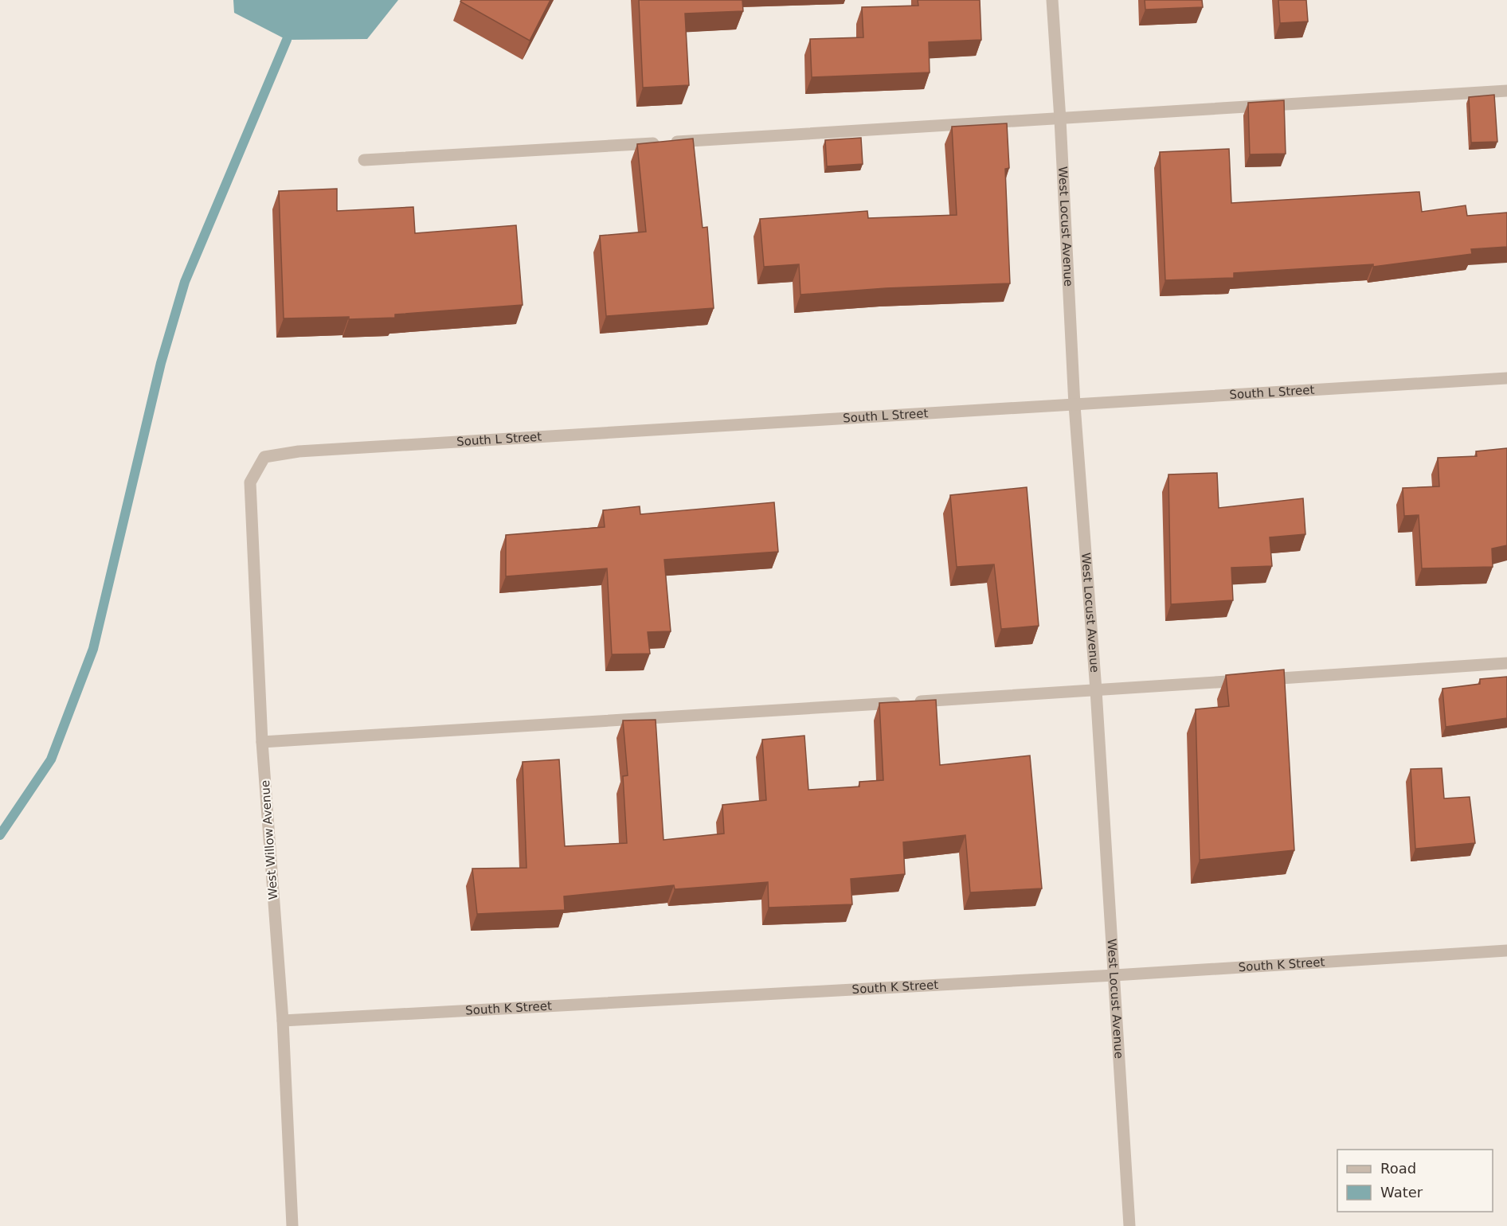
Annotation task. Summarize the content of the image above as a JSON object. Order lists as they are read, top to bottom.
{
  "streets": {
    "street": [
      "West Locust Avenue",
      "South L Street",
      "West Willow Avenue",
      "South K Street"
    ]
  },
  "crossings": [
    ["West Locust Avenue", "South L Street"],
    ["West Locust Avenue", "South K Street"],
    ["South L Street", "West Willow Avenue"],
    ["West Willow Avenue", "South K Street"]
  ],
  "legend": ["Road", "Water"]
}
